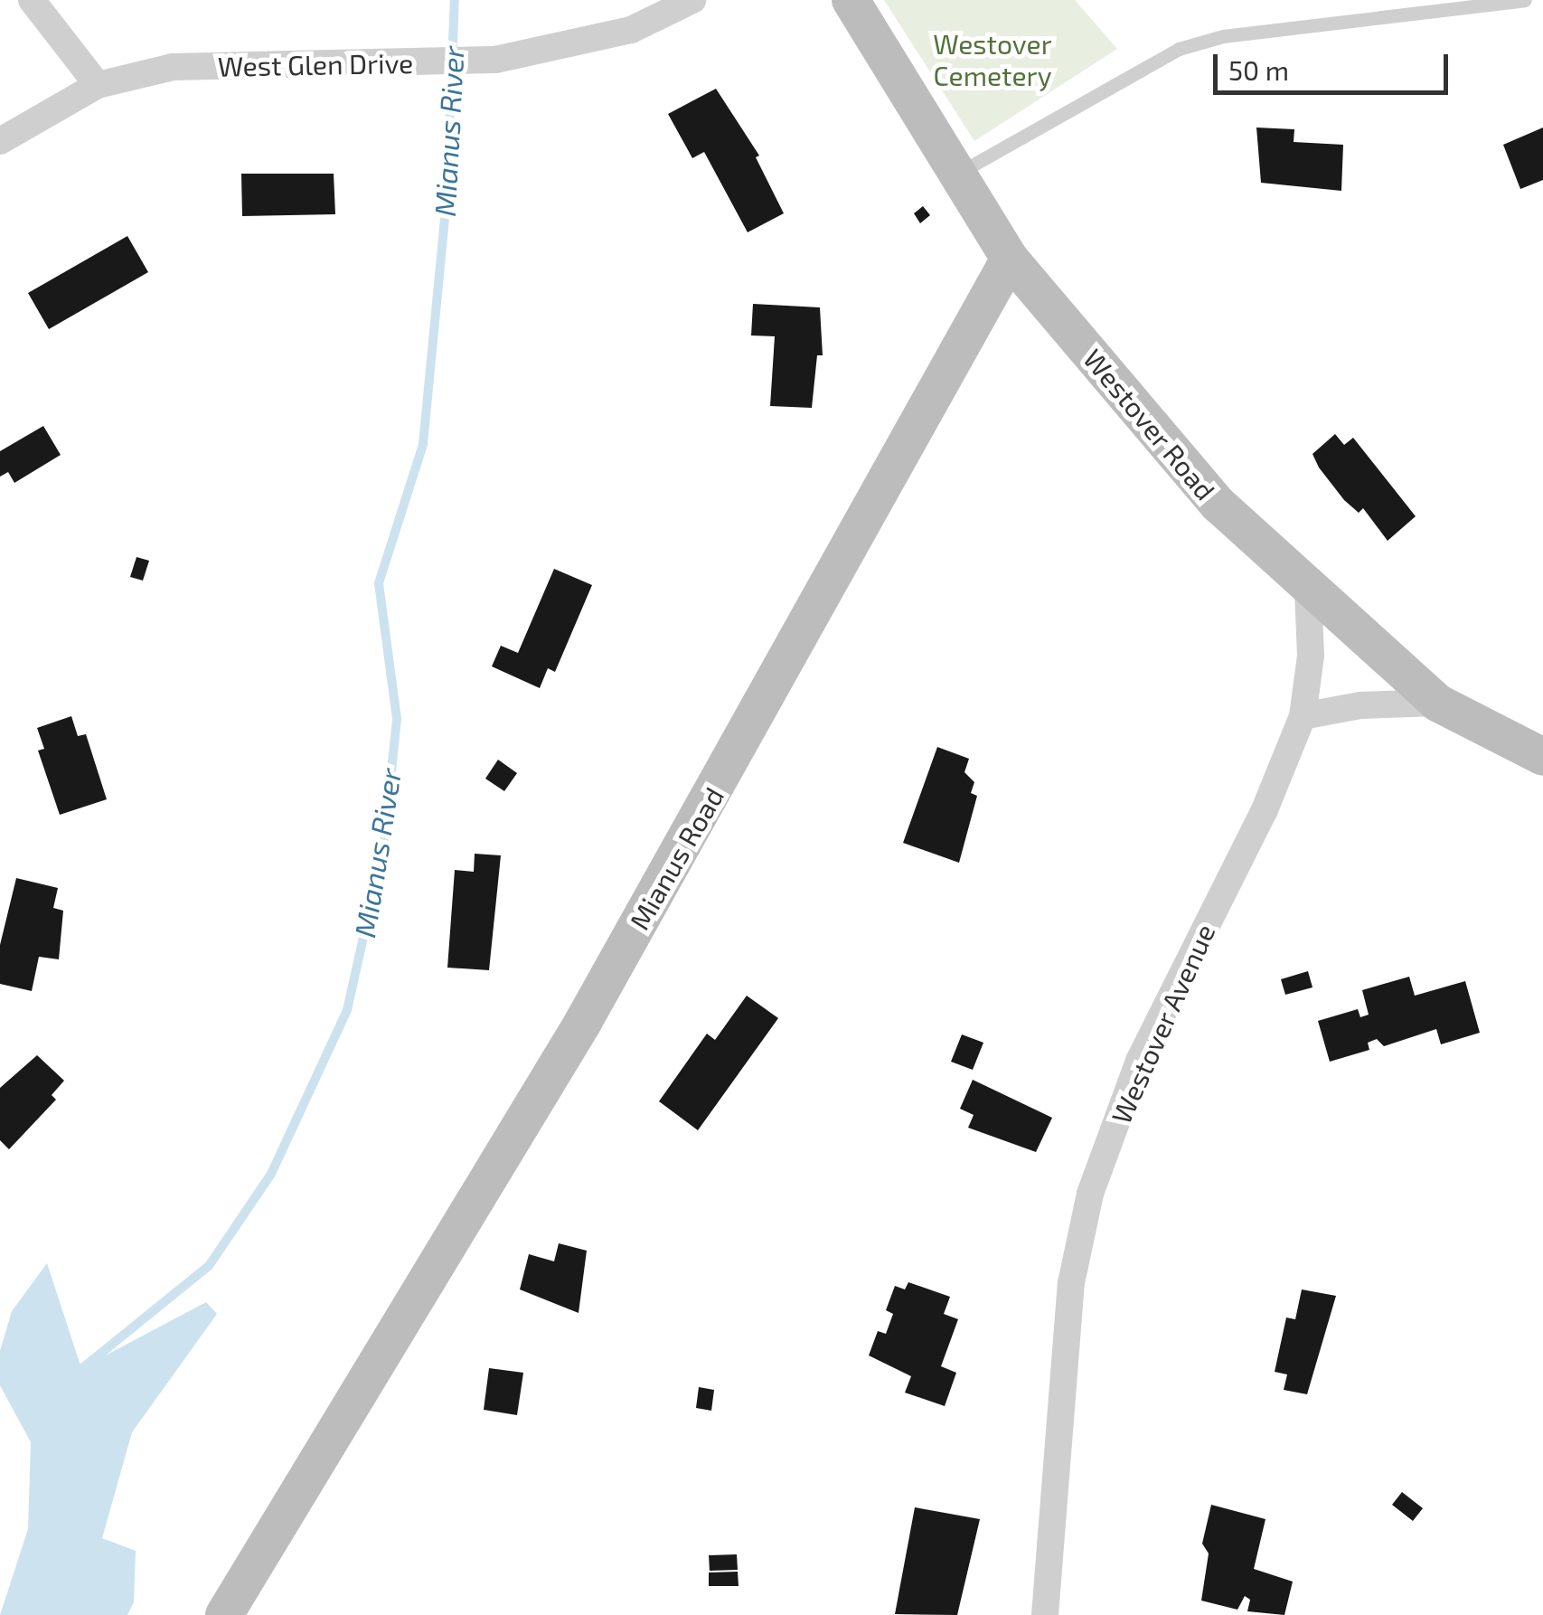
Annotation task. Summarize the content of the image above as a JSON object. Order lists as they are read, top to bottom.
{
  "streets": {
    "street": [
      "West Glen Drive",
      "Westover Road",
      "Mianus Road",
      "Westover Avenue"
    ]
  },
  "crossings": [
    ["Westover Road", "Mianus Road"],
    ["Westover Road", "Westover Avenue"]
  ],
  "water": ["Mianus River"],
  "parks": ["Westover Cemetery"],
  "scale_bar": "50 m"
}
